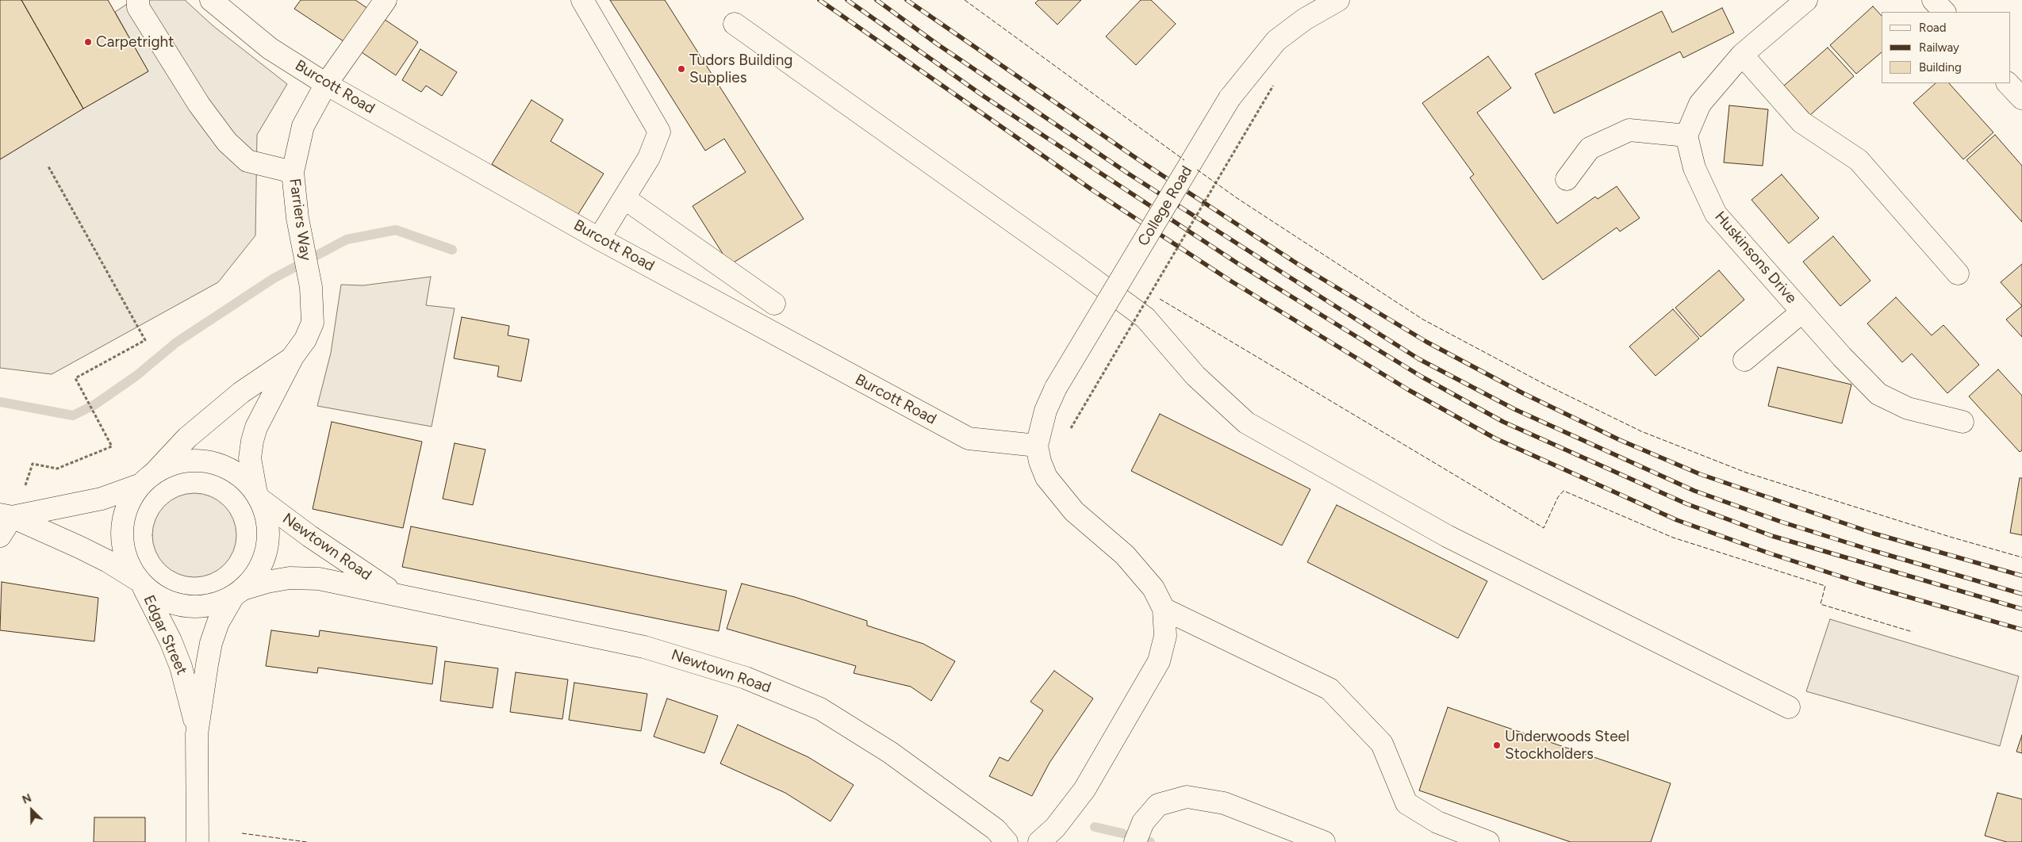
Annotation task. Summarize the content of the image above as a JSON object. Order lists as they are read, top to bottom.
{
  "streets": {
    "main road": [
      "Burcott Road",
      "College Road",
      "Farriers Way",
      "Huskinsons Drive",
      "Newtown Road",
      "Edgar Street"
    ]
  },
  "crossings": [
    ["Burcott Road", "College Road"],
    ["Burcott Road", "Farriers Way"],
    ["Farriers Way", "Newtown Road"],
    ["Farriers Way", "Edgar Street"],
    ["Newtown Road", "Edgar Street"]
  ],
  "places": ["Carpetright", "Tudors Building Supplies", "Underwoods Steel Stockholders"],
  "legend": ["Road", "Railway", "Building"],
  "north": "top left"
}
